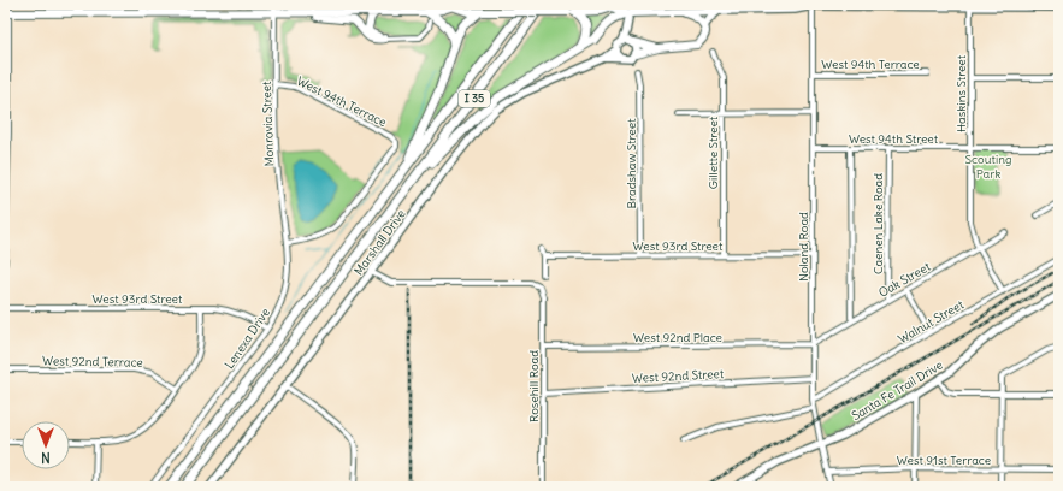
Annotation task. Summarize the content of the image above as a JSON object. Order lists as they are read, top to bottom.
{
  "streets": {
    "highway": ["I 35"],
    "main road": ["Marshall Drive", "Santa Fe Trail Drive"],
    "street": [
      "West 94th Terrace",
      "Haskins Street",
      "Monrovia Street",
      "West 94th Street",
      "Gillette Street",
      "Bradshaw Street",
      "Caenen Lake Road",
      "West 93rd Street",
      "Noland Road",
      "Oak Street",
      "Walnut Street",
      "West 92nd Place",
      "Lenexa Drive",
      "West 92nd Terrace",
      "West 92nd Street",
      "Rosehill Road",
      "West 91st Terrace"
    ]
  },
  "crossings": [
    ["West 94th Terrace", "Monrovia Street"],
    ["West 94th Terrace", "Noland Road"],
    ["West 94th Terrace", "Lenexa Drive"],
    ["Haskins Street", "West 94th Street"],
    ["Haskins Street", "Oak Street"],
    ["Haskins Street", "Walnut Street"],
    ["Monrovia Street", "Lenexa Drive"],
    ["West 94th Street", "Caenen Lake Road"],
    ["West 94th Street", "Noland Road"],
    ["Gillette Street", "West 93rd Street"],
    ["Bradshaw Street", "West 93rd Street"],
    ["Caenen Lake Road", "Oak Street"],
    ["Marshall Drive", "Rosehill Road"],
    ["West 93rd Street", "Noland Road"],
    ["West 93rd Street", "Lenexa Drive"],
    ["Noland Road", "Oak Street"],
    ["Noland Road", "Walnut Street"],
    ["Noland Road", "West 92nd Place"],
    ["Noland Road", "West 92nd Street"],
    ["Noland Road", "Santa Fe Trail Drive"],
    ["Noland Road", "West 91st Terrace"],
    ["Oak Street", "West 92nd Place"],
    ["West 92nd Place", "Rosehill Road"],
    ["West 92nd Street", "Rosehill Road"]
  ],
  "parks": ["Scouting Park"],
  "north": "bottom"
}
